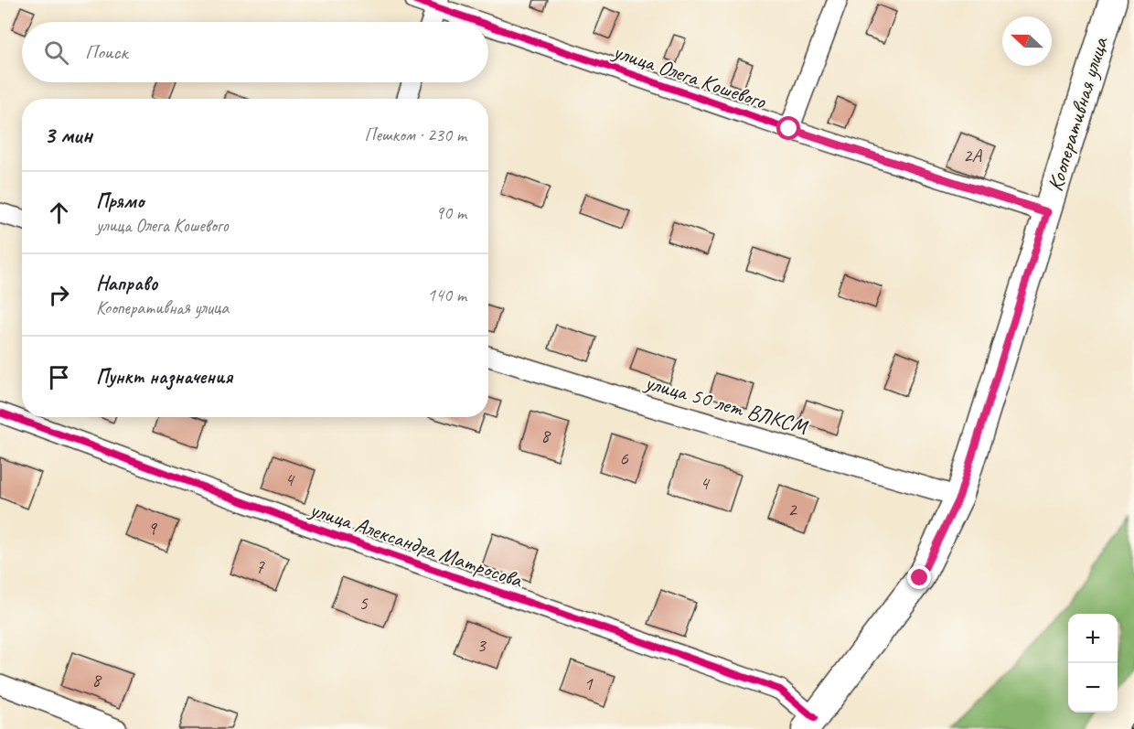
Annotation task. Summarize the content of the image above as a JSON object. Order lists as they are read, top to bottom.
{
  "streets": {
    "main road": ["Кооперативная улица"],
    "street": ["улица Олега Кошевого", "улица 50 лет ВЛКСМ", "улица Александра Матросова"]
  },
  "crossings": [
    ["улица Олега Кошевого", "Кооперативная улица"],
    ["Кооперативная улица", "улица 50 лет ВЛКСМ"],
    ["Кооперативная улица", "улица Александра Матросова"]
  ],
  "house_numbers": [
    "2А",
    "8",
    "6",
    "4",
    "4",
    "2",
    "9",
    "7",
    "5",
    "3",
    "8",
    "1"
  ],
  "north": "left",
  "page": {
    "search": "Поиск",
    "heading": ["3 мин", "Пешком · 230 m"],
    "list": [
      ["Прямо", "улица Олега Кошевого", "90 m"],
      ["Направо", "Кооперативная улица", "140 m"],
      "Пункт назначения"
    ],
    "map_buttons": ["+", "−"]
  }
}
